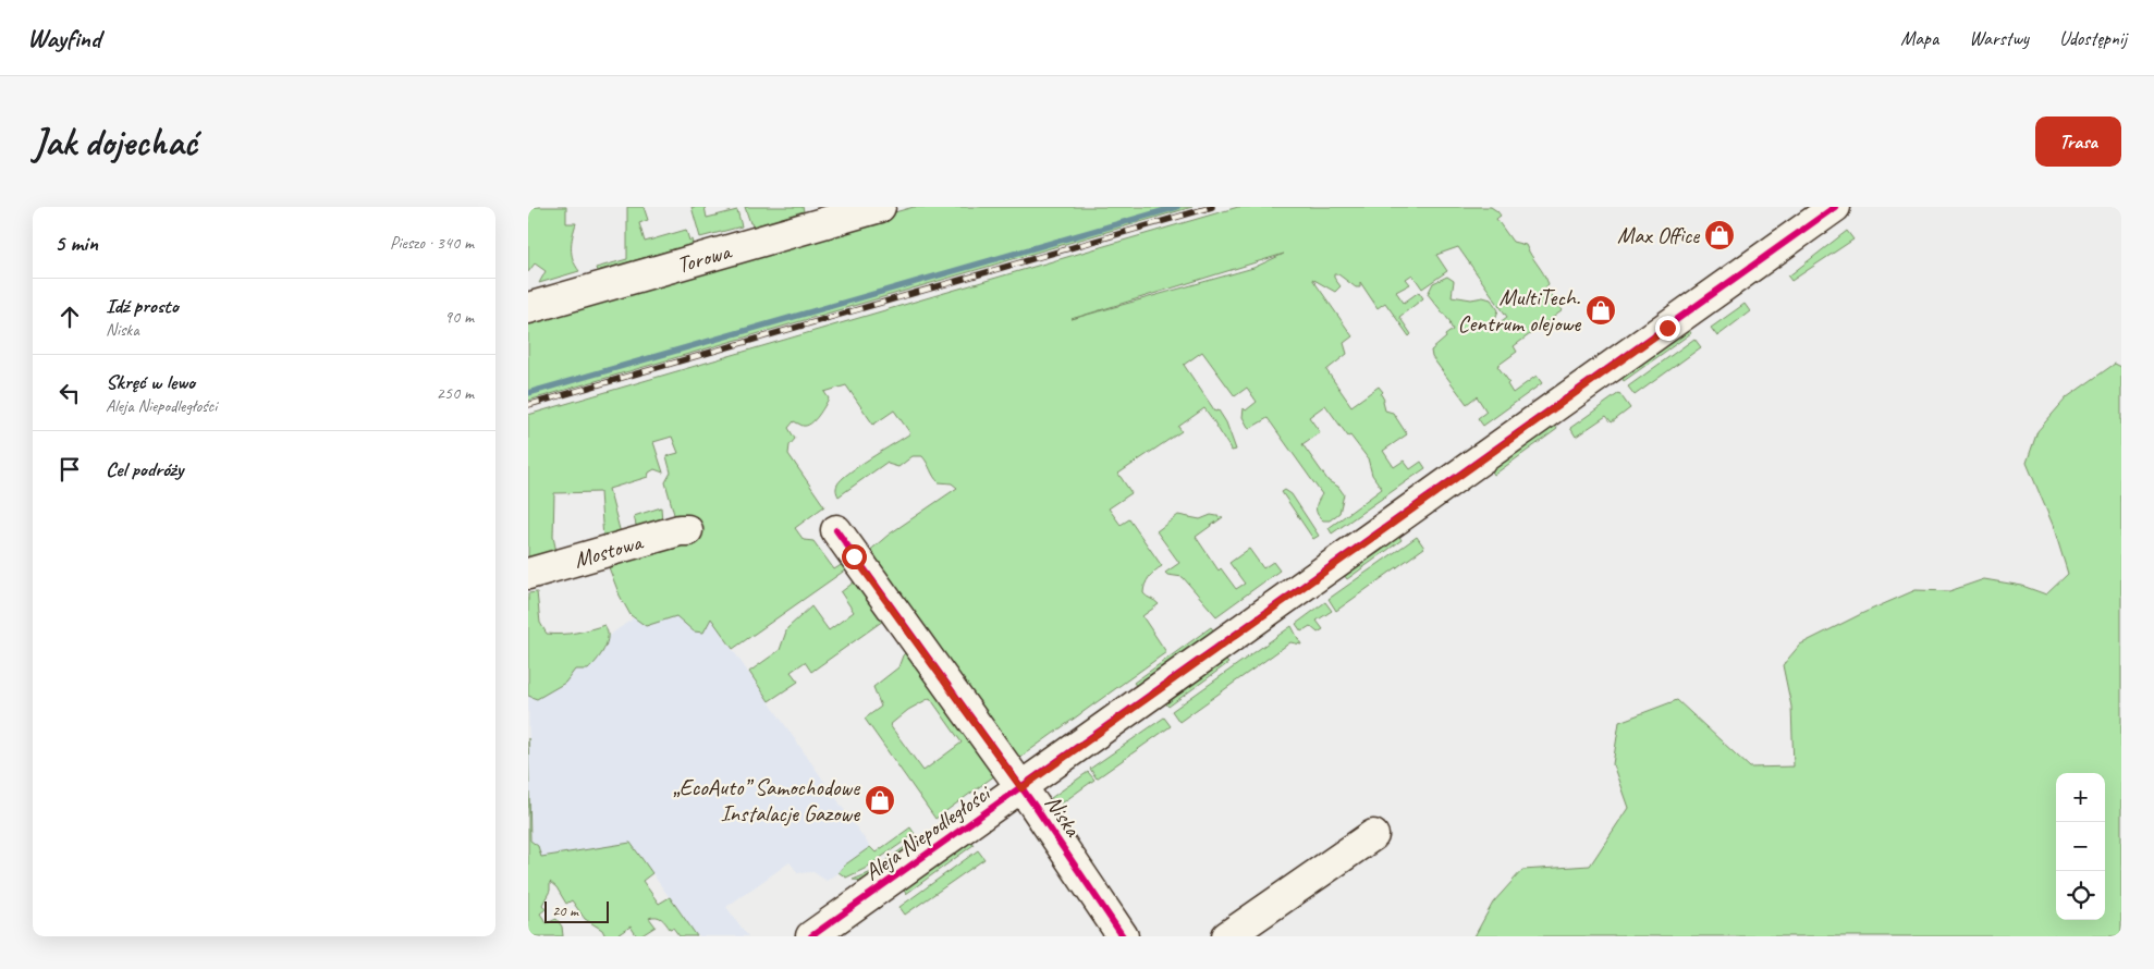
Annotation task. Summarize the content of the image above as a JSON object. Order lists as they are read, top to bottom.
{
  "streets": {
    "street": [
      "Torowa",
      "Mostowa",
      "Niska",
      "Aleja Niepodległości"
    ]
  },
  "crossings": [
    ["Niska", "Aleja Niepodległości"]
  ],
  "places": {
    "shop": ["Max Office", "MultiTech. Centrum olejowe", "„EcoAuto” Samochodowe Instalacje Gazowe"]
  },
  "scale_bar": "20 m",
  "page": {
    "header": "Wayfind",
    "nav": ["Mapa", "Warstwy", "Udostępnij"],
    "buttons": "Trasa",
    "title": "Jak dojechać",
    "heading": ["5 min", "Pieszo · 340 m"],
    "list": [
      ["Idź prosto", "Niska", "90 m"],
      ["Skręć w lewo", "Aleja Niepodległości", "250 m"],
      "Cel podróży"
    ],
    "map_buttons": ["+", "−"],
    "scale": "20 m"
  }
}
